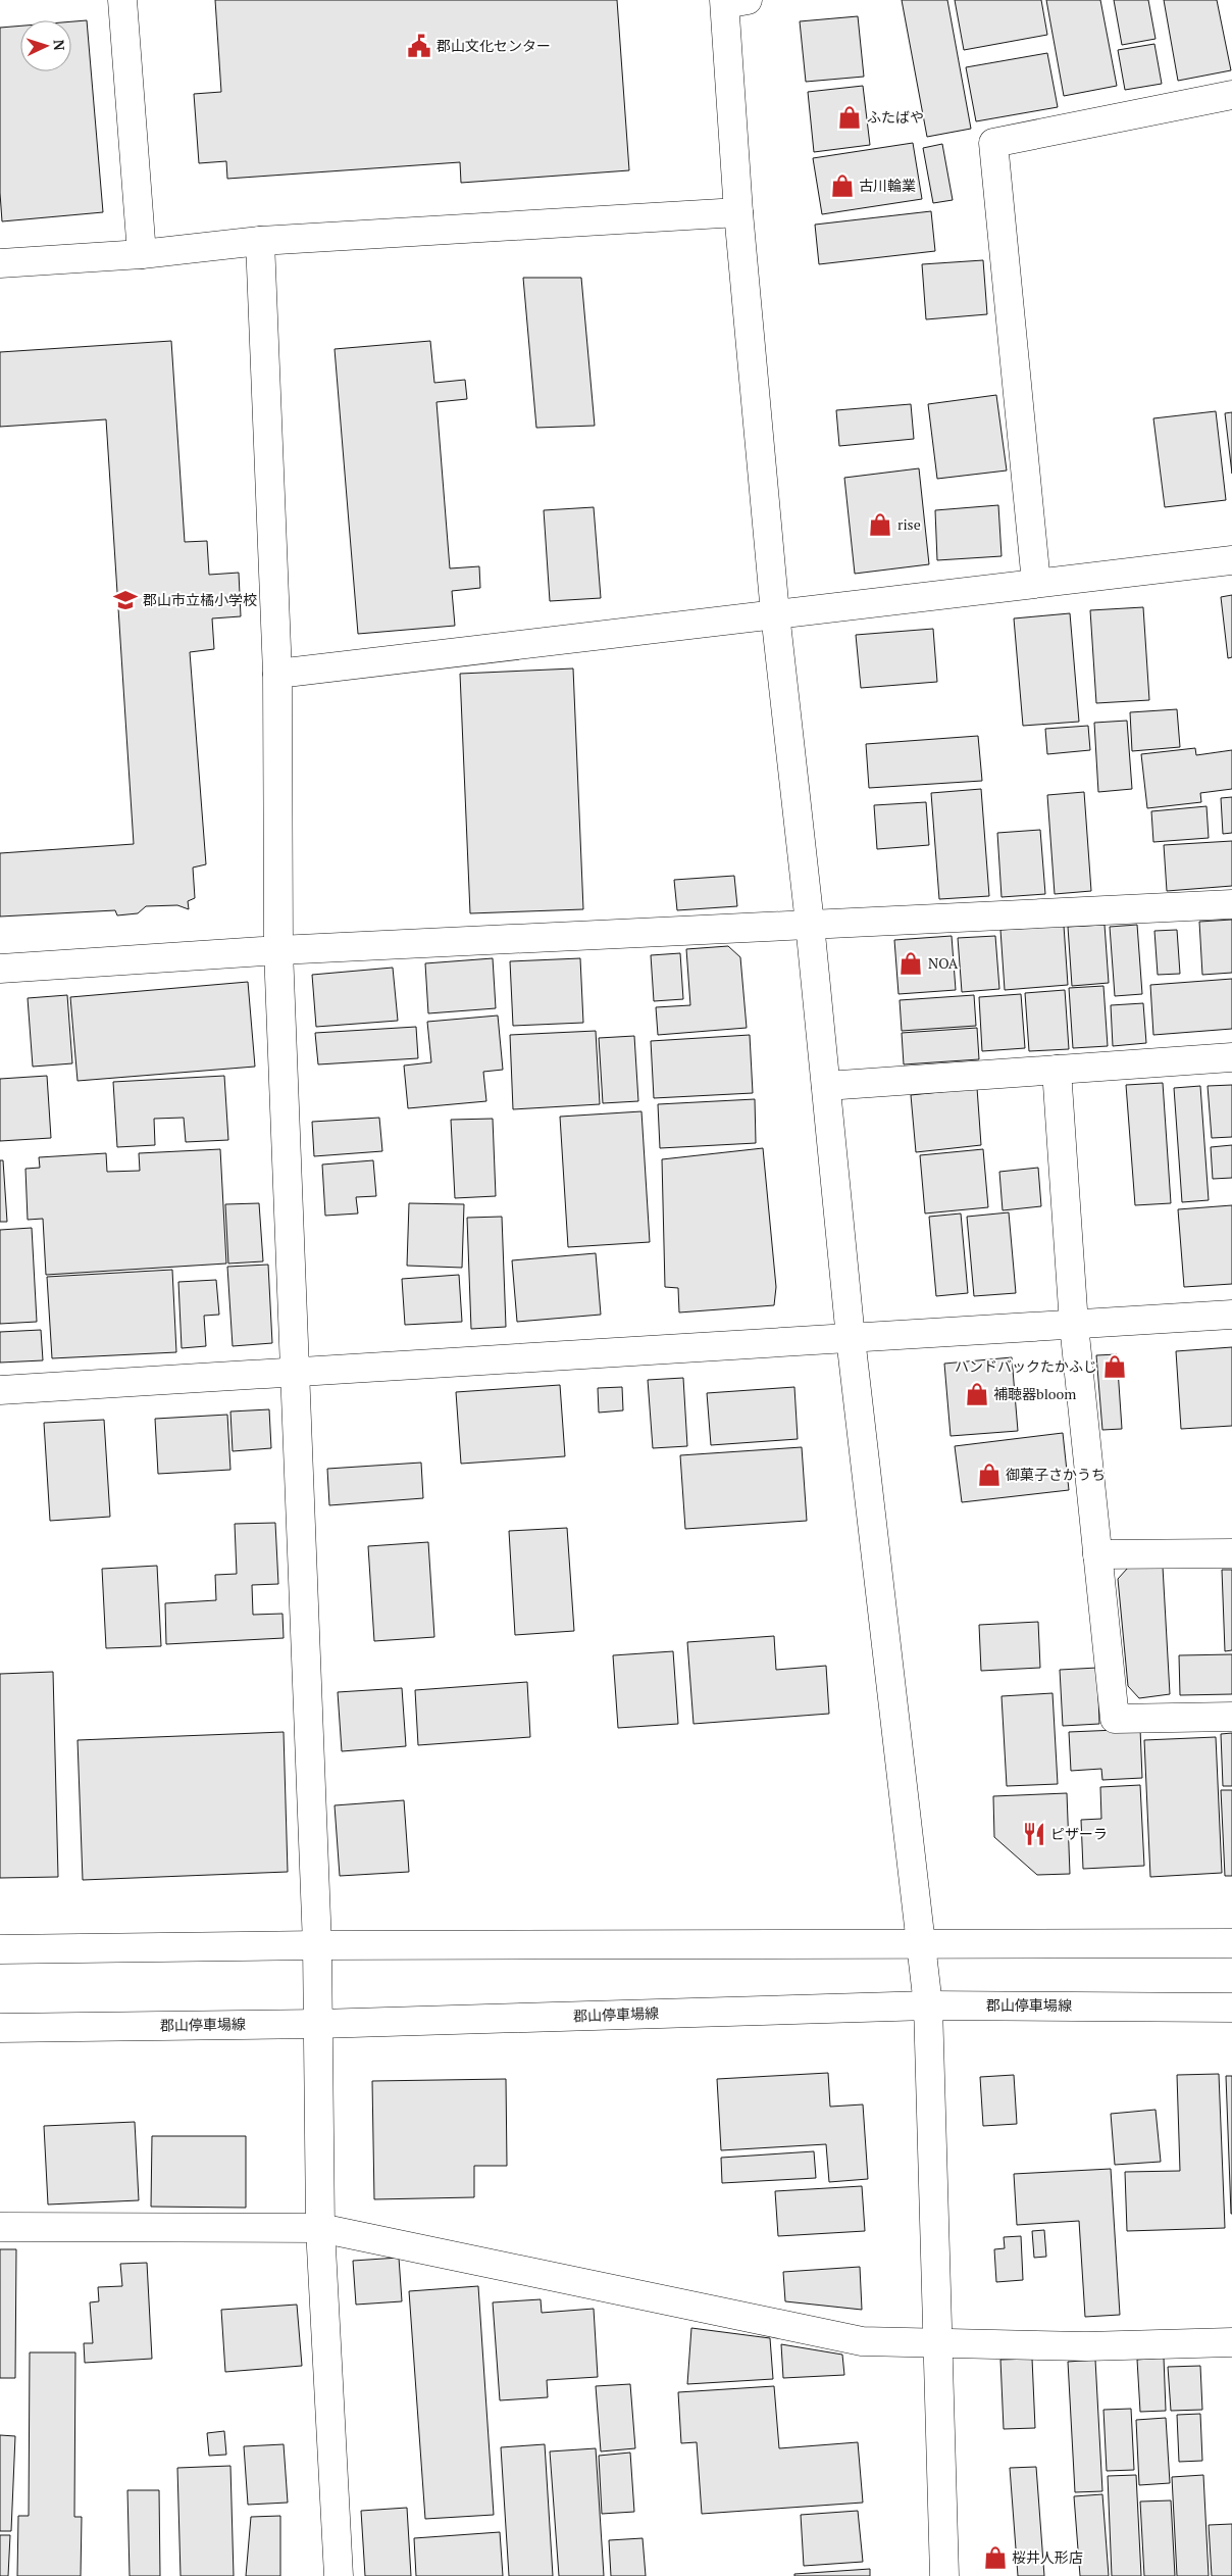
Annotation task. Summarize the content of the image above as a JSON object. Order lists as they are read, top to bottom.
{
  "streets": {
    "street": ["郡山停車場線"]
  },
  "places": {
    "public building": ["郡山文化センター"],
    "shop": [
      "ふたばや",
      "古川輪業",
      "rise",
      "NOA",
      "ハンドバックたかふじ",
      "補聴器bloom",
      "御菓子さかうち",
      "桜井人形店"
    ],
    "school or university": ["郡山市立橘小学校"],
    "restaurant": ["ピザーラ"]
  },
  "north": "right"
}
